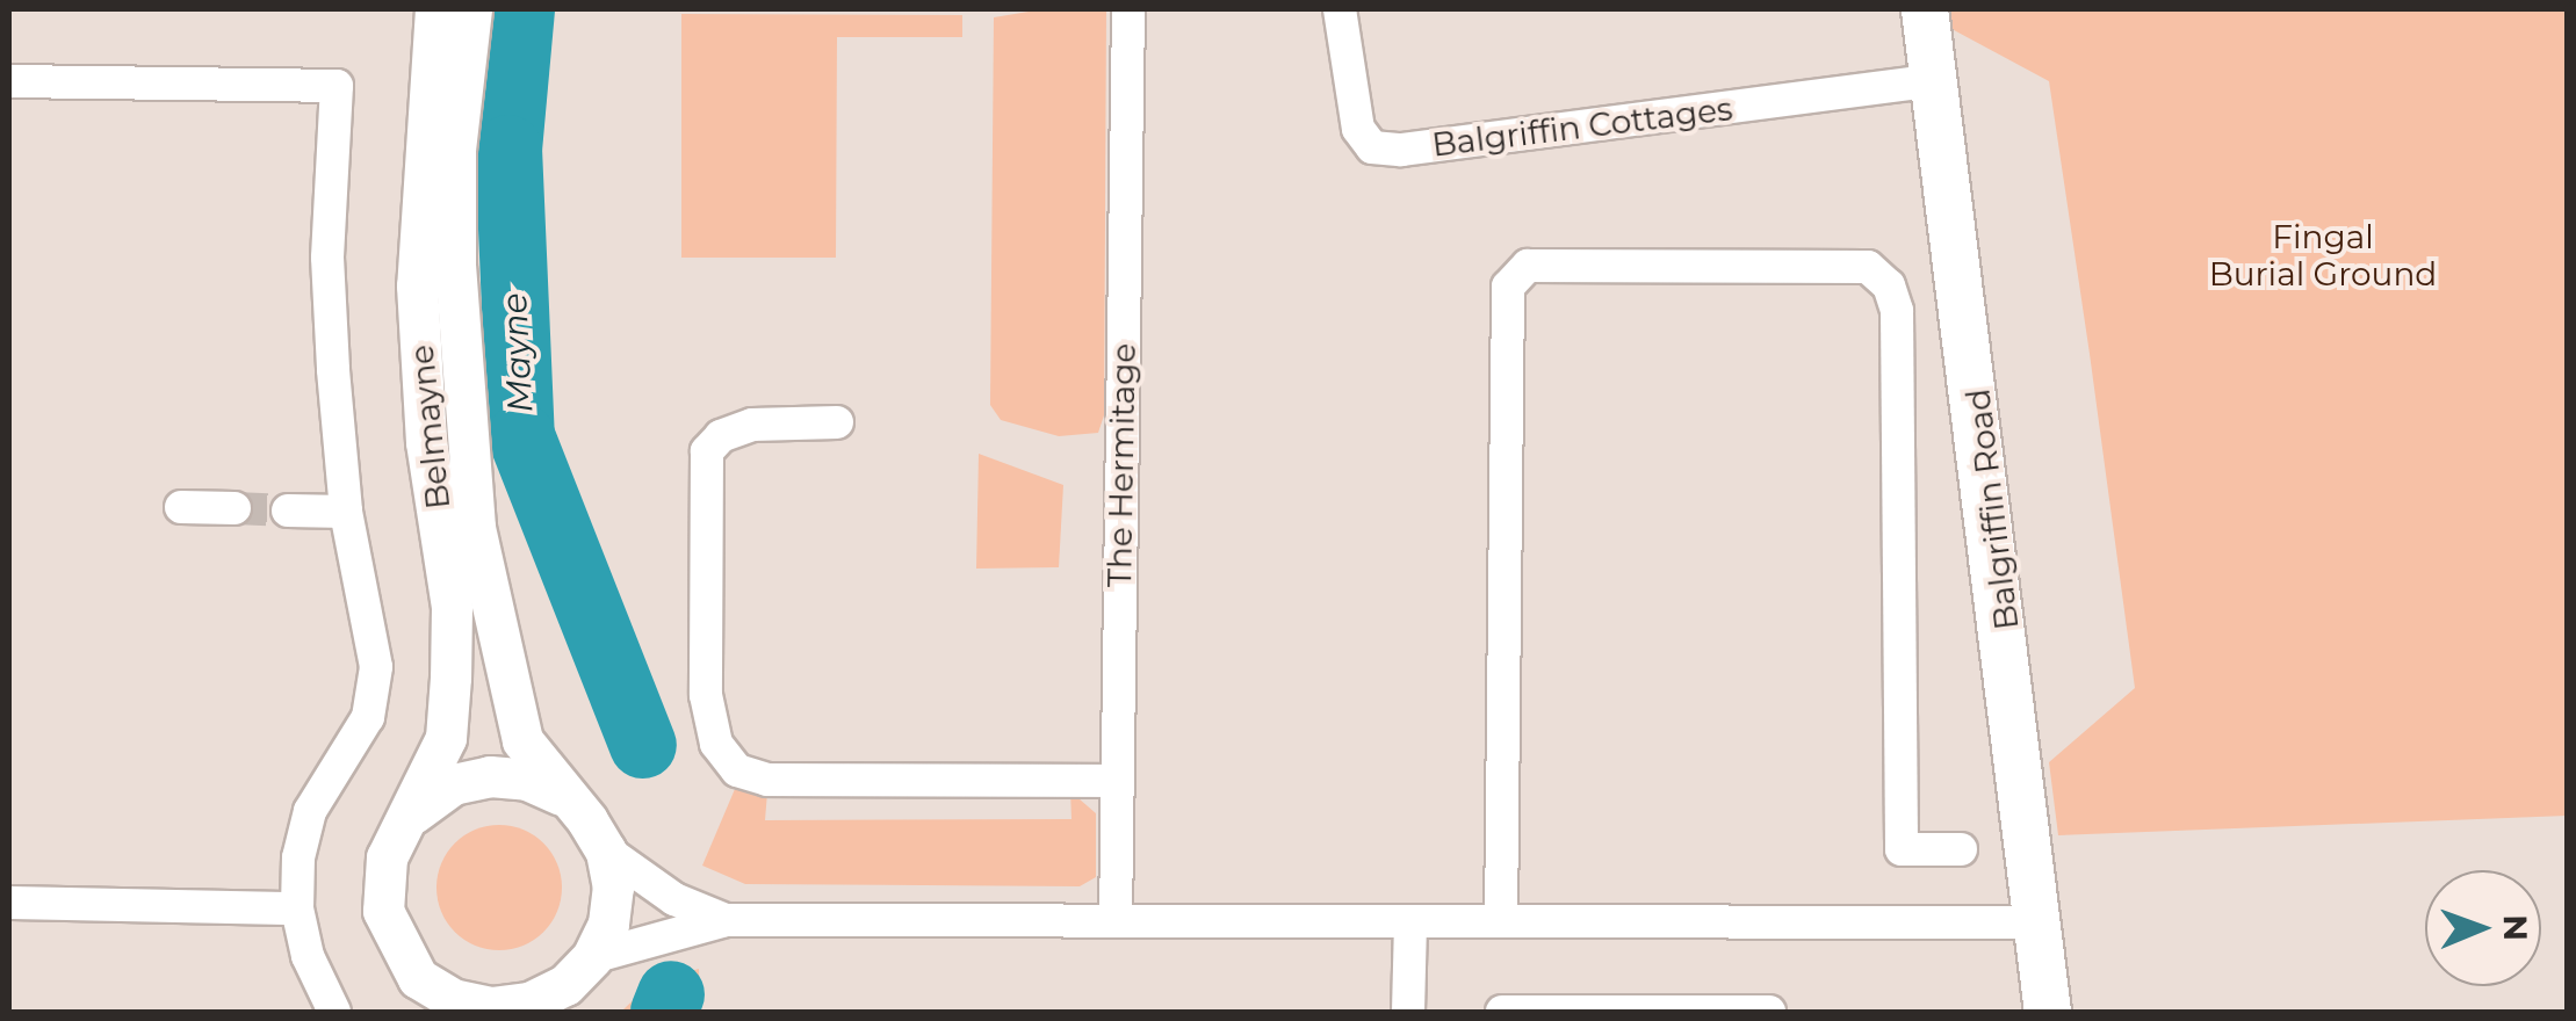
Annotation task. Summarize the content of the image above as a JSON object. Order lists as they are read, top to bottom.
{
  "streets": {
    "main road": ["Balgriffin Road"],
    "street": ["Balgriffin Cottages", "Belmayne", "The Hermitage"]
  },
  "crossings": [
    ["Balgriffin Cottages", "Balgriffin Road"]
  ],
  "water": ["Mayne"],
  "parks": ["Fingal Burial Ground"],
  "north": "right"
}
